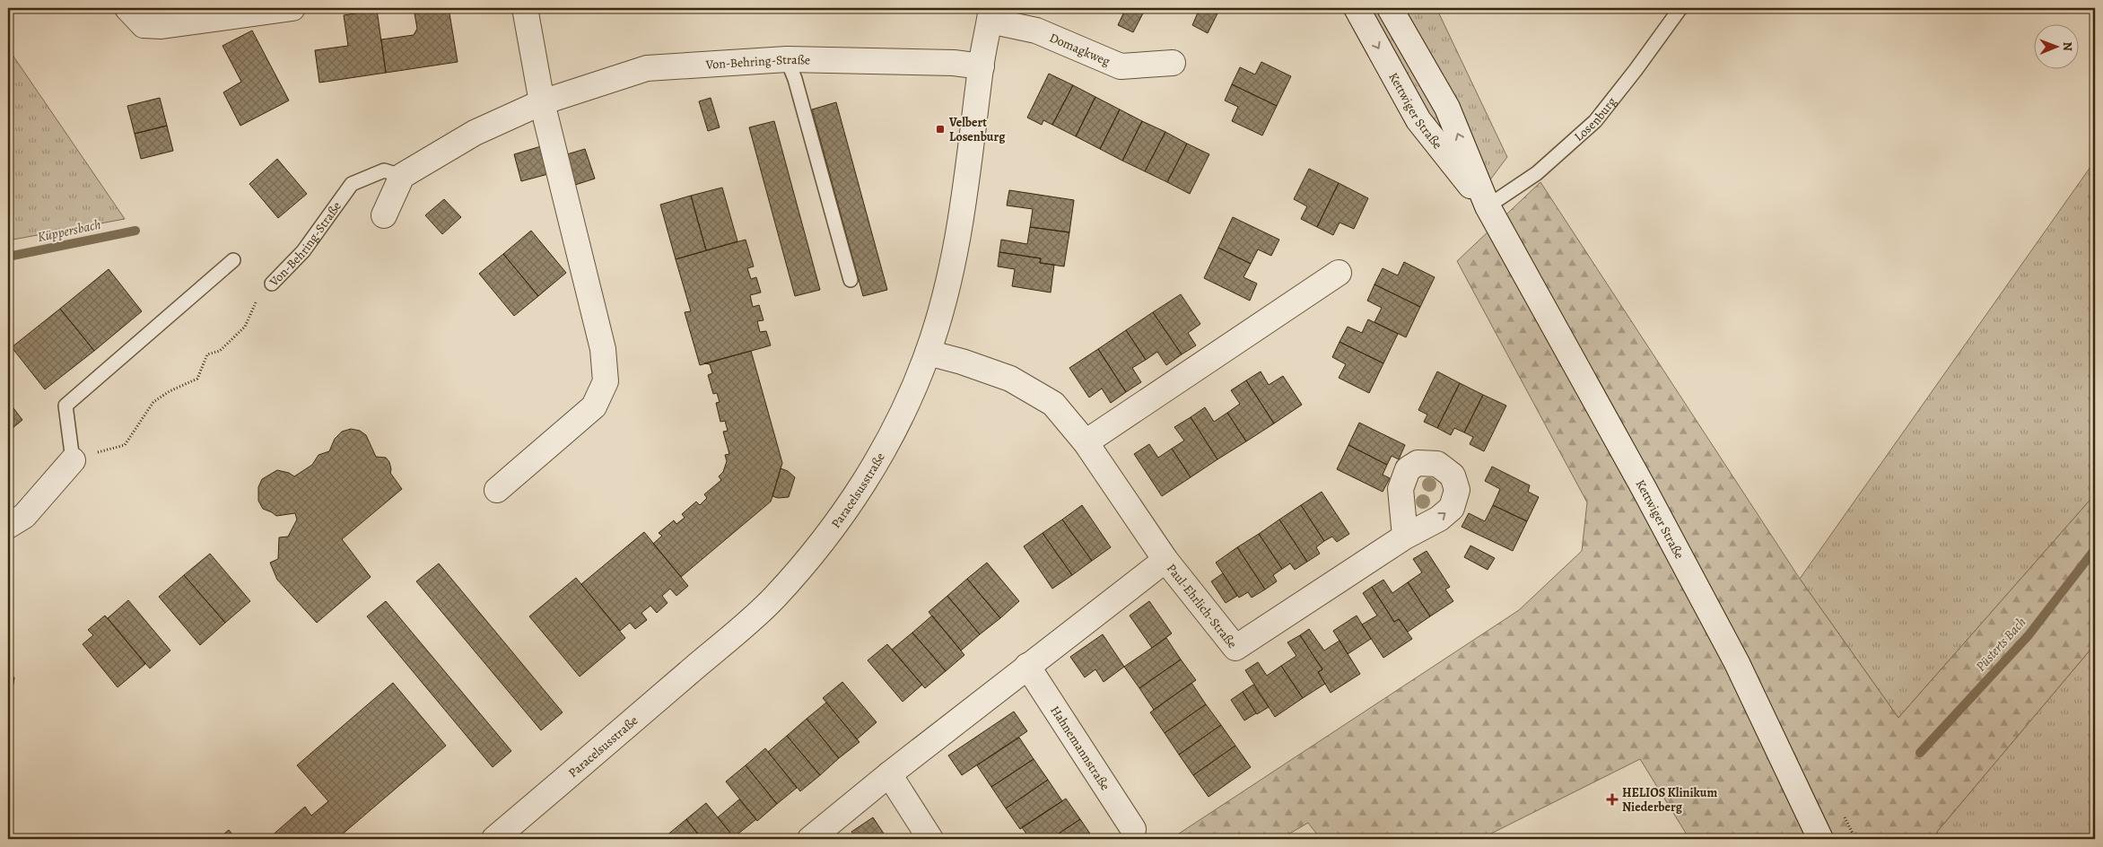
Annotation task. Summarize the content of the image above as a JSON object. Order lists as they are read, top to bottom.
{
  "streets": {
    "street": [
      "Domagkweg",
      "Von-Behring-Straße",
      "Kettwiger Straße",
      "Paracelsusstraße",
      "Paul-Ehrlich-Straße",
      "Hahnemannstraße"
    ],
    "lane": ["Losenburg"]
  },
  "crossings": [
    ["Domagkweg", "Paracelsusstraße"],
    ["Von-Behring-Straße", "Paracelsusstraße"],
    ["Kettwiger Straße", "Losenburg"],
    ["Paracelsusstraße", "Paul-Ehrlich-Straße"]
  ],
  "water": ["Küppersbach", "Püsterts Bach"],
  "places": {
    "transit": ["Velbert Losenburg"],
    "health": ["HELIOS Klinikum Niederberg"]
  },
  "north": "right"
}
